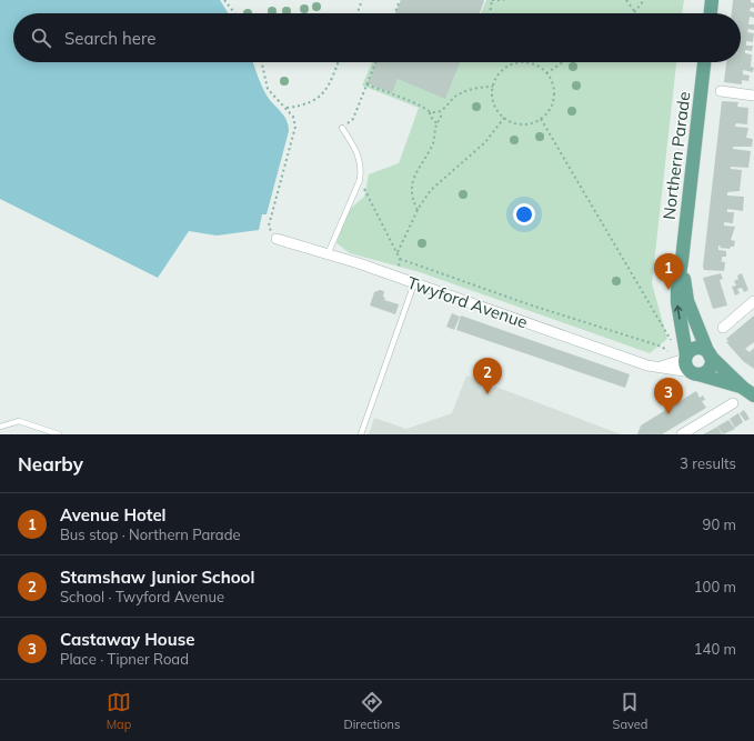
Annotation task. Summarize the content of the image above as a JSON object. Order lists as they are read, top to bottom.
{
  "streets": {
    "main road": ["Northern Parade"],
    "street": ["Twyford Avenue"]
  },
  "page": {
    "search": "Search here",
    "pins": ["1", "2", "3"],
    "heading": ["Nearby", "3 results"],
    "list": [
      {
        "mark": "1",
        "name": "Avenue Hotel",
        "note": "Bus stop · Northern Parade",
        "value": "90 m"
      },
      {
        "mark": "2",
        "name": "Stamshaw Junior School",
        "note": "School · Twyford Avenue",
        "value": "100 m"
      },
      {
        "mark": "3",
        "name": "Castaway House",
        "note": "Place · Tipner Road",
        "value": "140 m"
      }
    ],
    "nav": ["Map", "Directions", "Saved"]
  }
}
